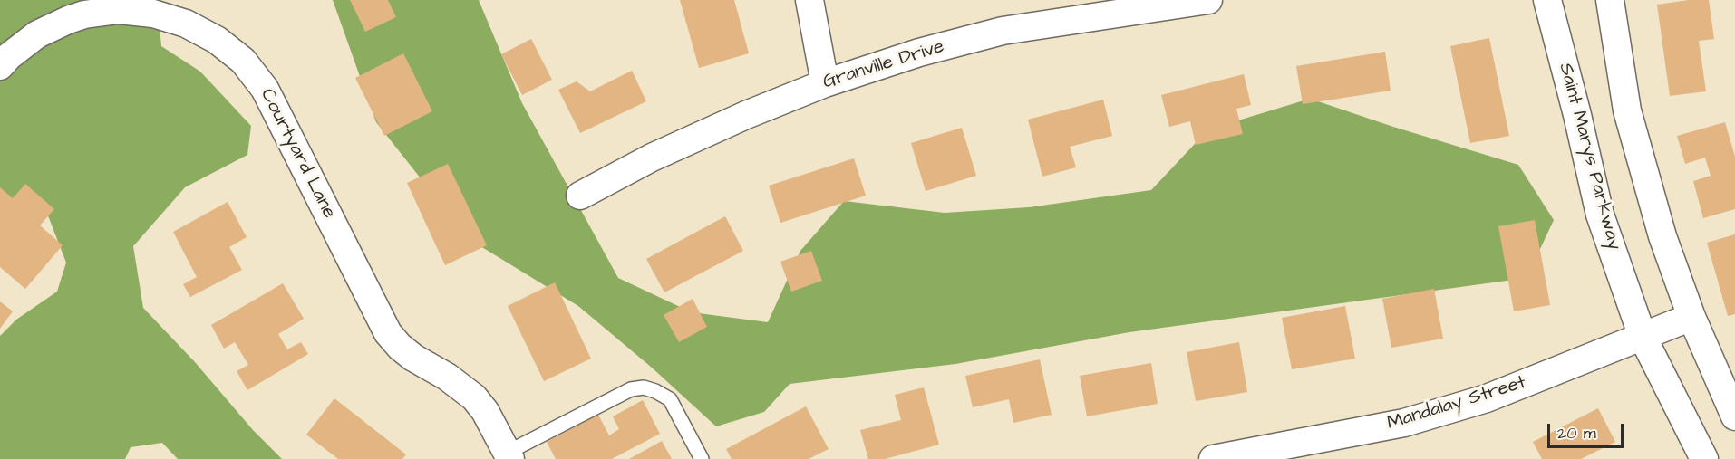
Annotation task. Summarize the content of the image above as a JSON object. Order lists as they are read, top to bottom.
{
  "streets": {
    "street": [
      "Granville Drive",
      "Courtyard Lane",
      "Saint Marys Parkway",
      "Mandalay Street"
    ]
  },
  "crossings": [
    ["Saint Marys Parkway", "Mandalay Street"]
  ],
  "scale_bar": "20 m"
}
